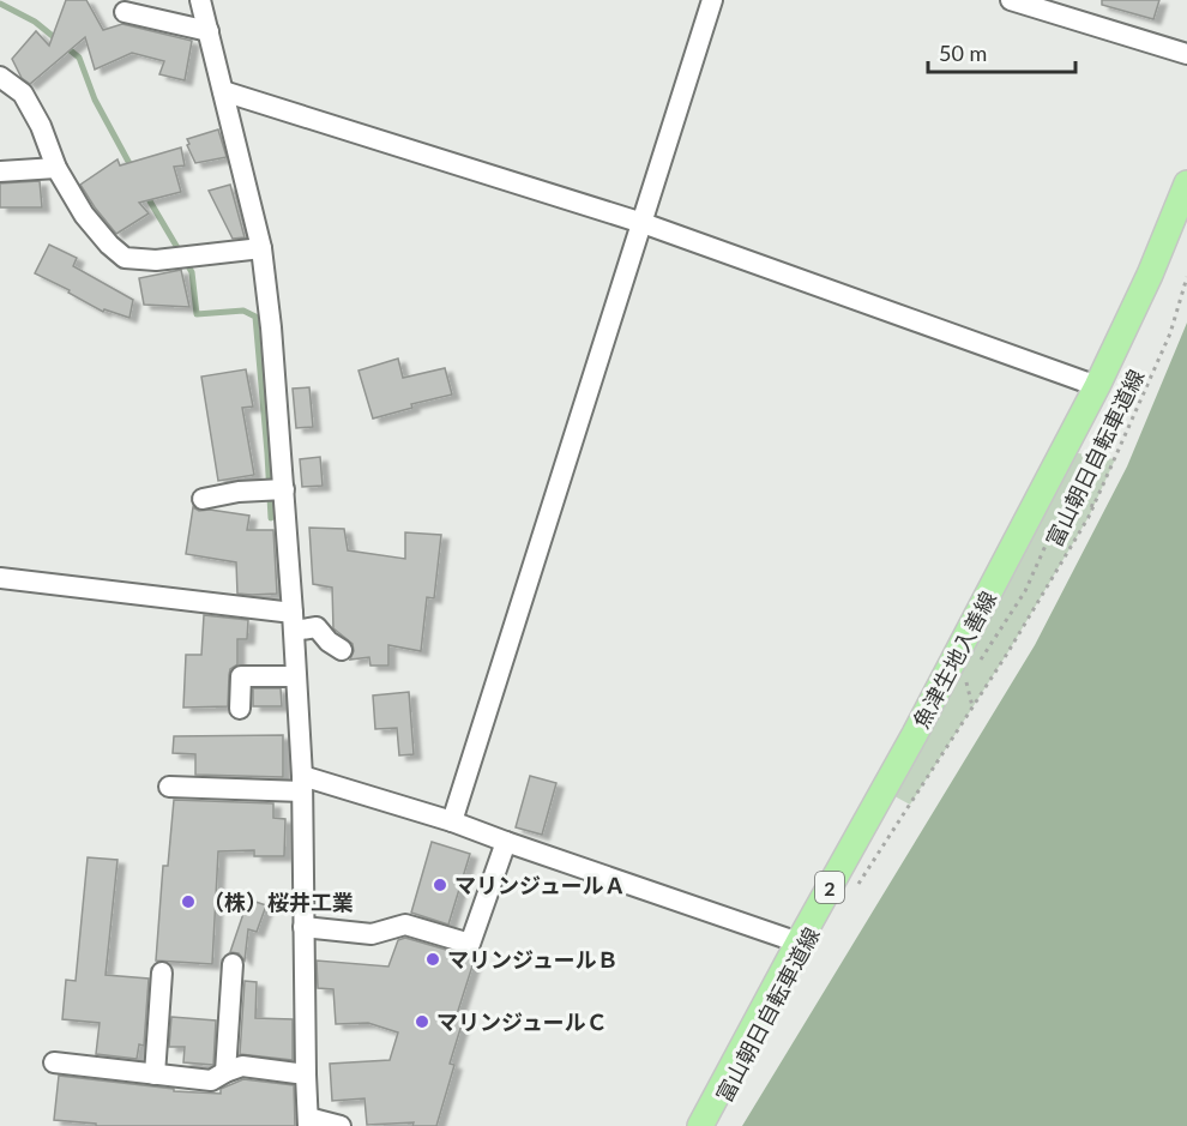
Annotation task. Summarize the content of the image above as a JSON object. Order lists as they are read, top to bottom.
{
  "streets": {
    "main road": ["魚津生地入善線", "2"],
    "path": ["富山朝日自転車道線"]
  },
  "places": [
    "マリンジュールＡ",
    "（株）桜井工業",
    "マリンジュールＢ",
    "マリンジュールＣ"
  ],
  "scale_bar": "50 m"
}
